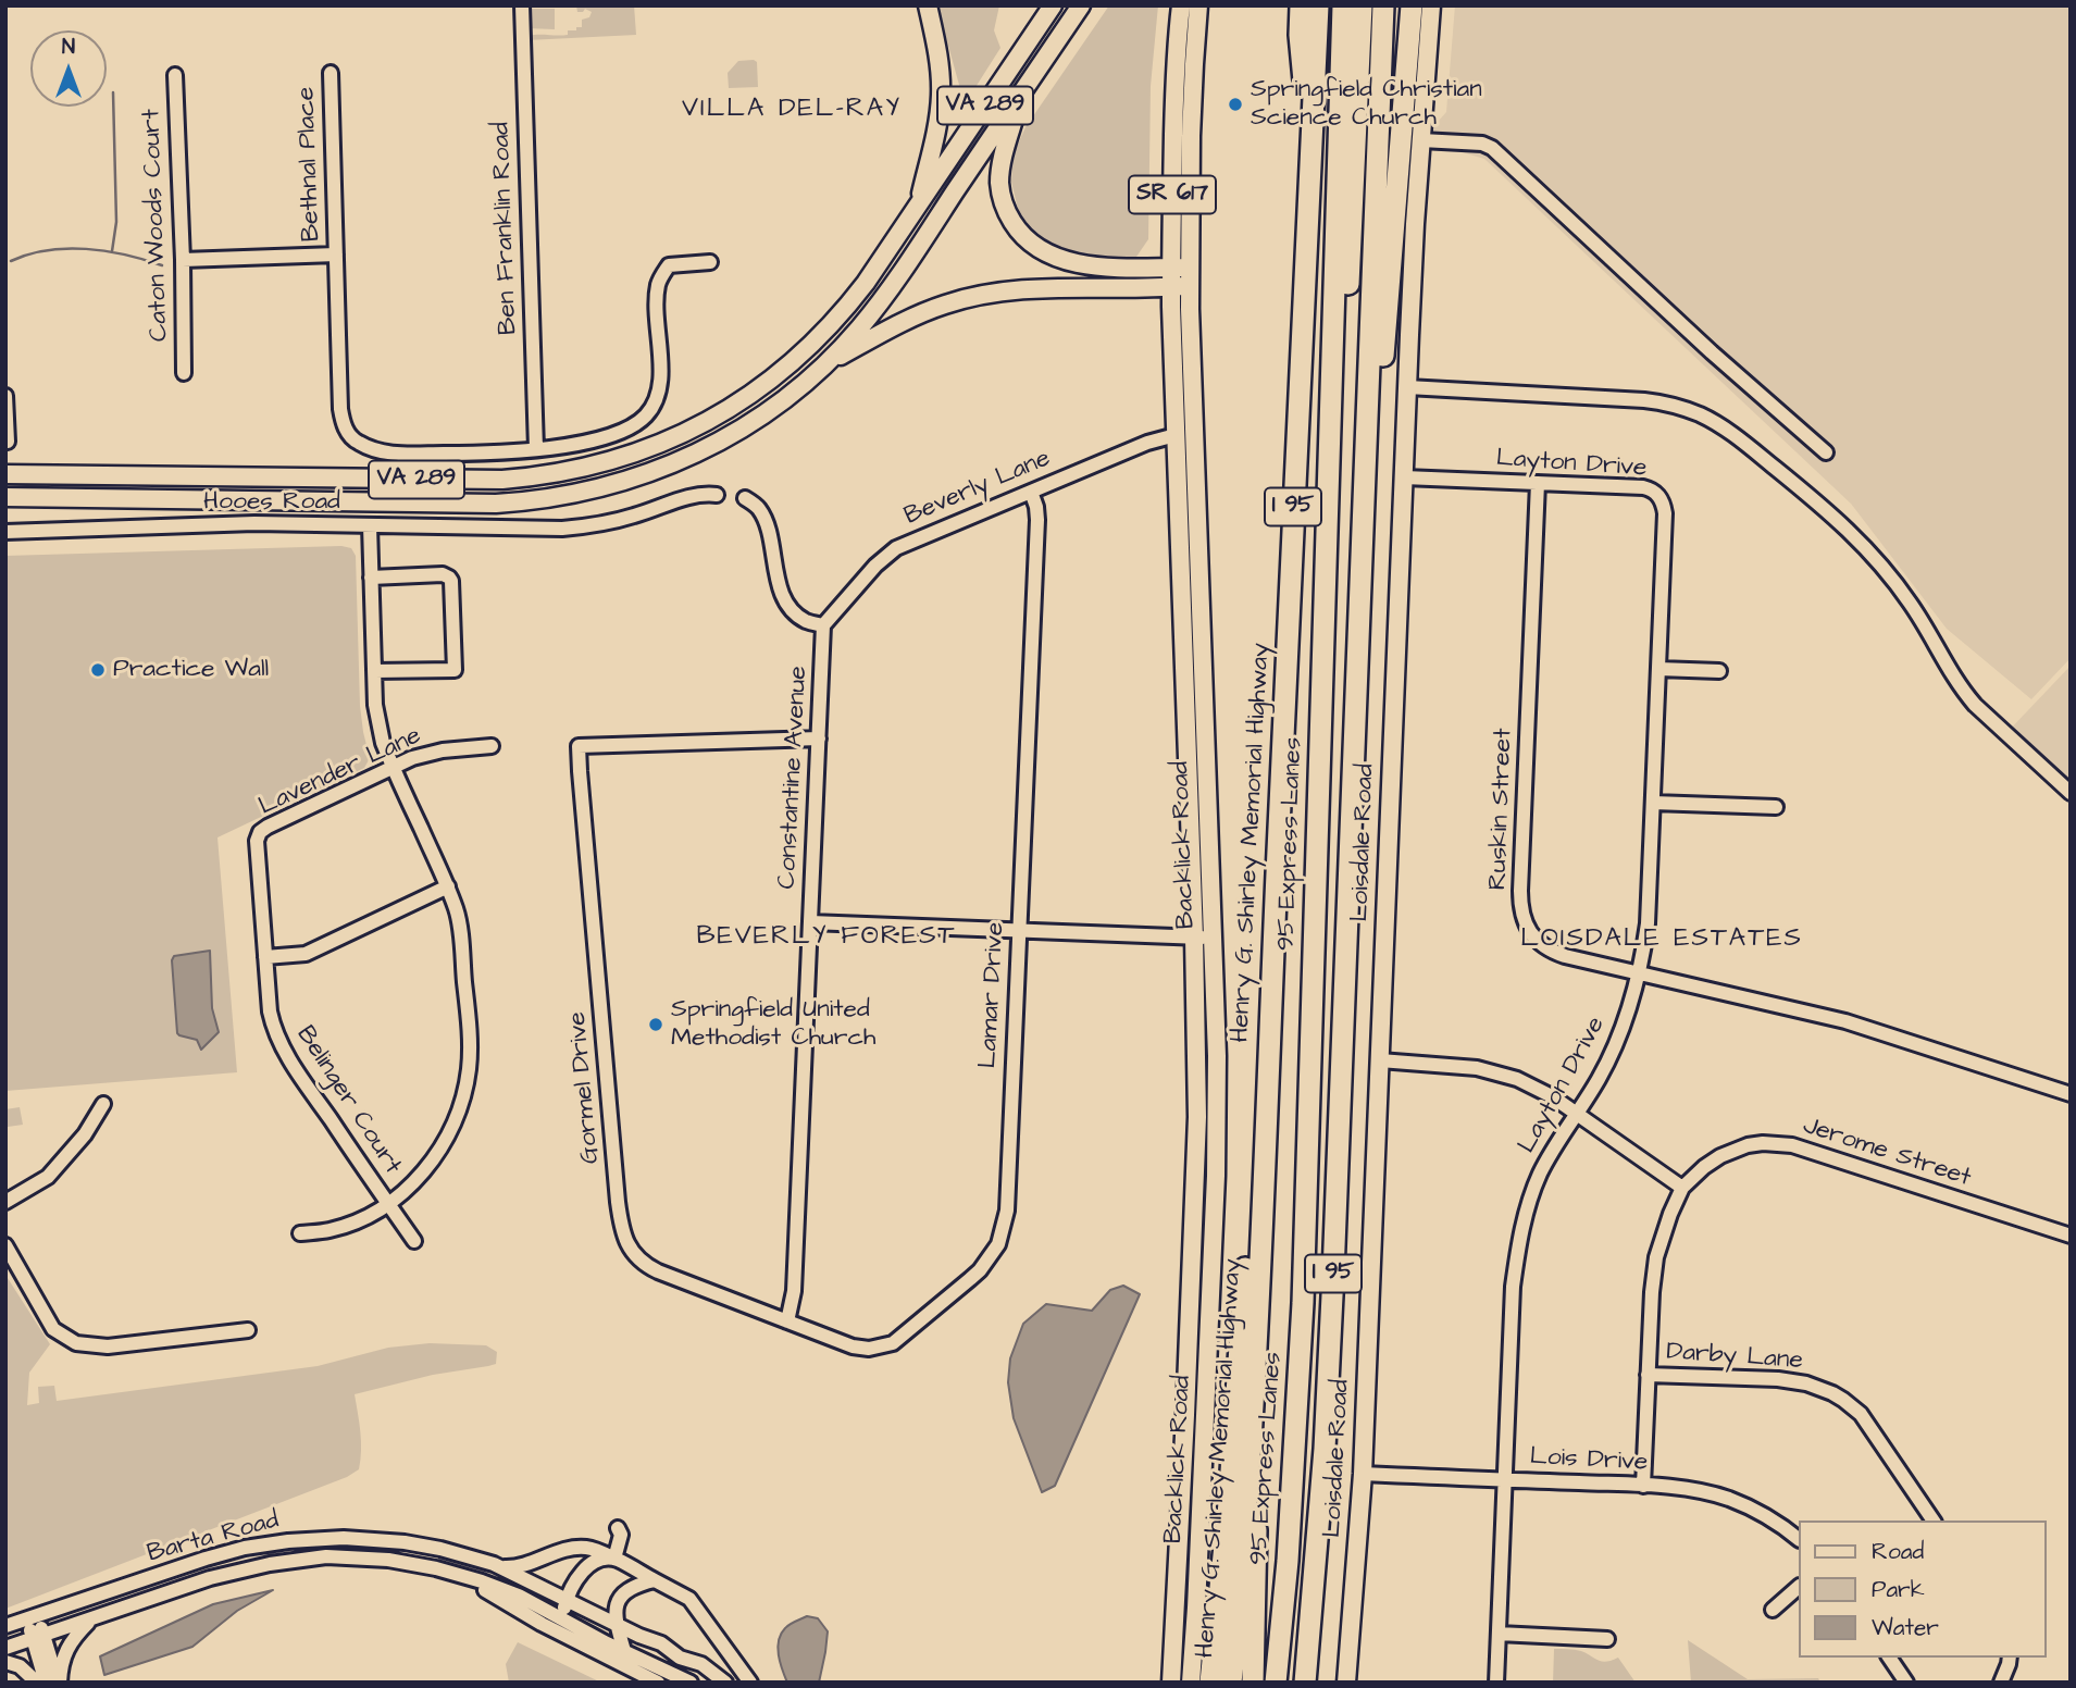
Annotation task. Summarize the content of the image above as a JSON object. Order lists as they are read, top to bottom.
{
  "streets": {
    "highway": ["I 95", "Henry G. Shirley Memorial Highway", "95 Express Lanes"],
    "main road": [
      "VA 289",
      "SR 617",
      "Loisdale Road",
      "Backlick Road"
    ],
    "street": [
      "Bethnal Place",
      "Caton Woods Court",
      "Ben Franklin Road",
      "Layton Drive",
      "Beverly Lane",
      "Hooes Road",
      "Lavender Lane",
      "Constantine Avenue",
      "Ruskin Street",
      "Lamar Drive",
      "Gormel Drive",
      "Belinger Court",
      "Jerome Street",
      "Darby Lane",
      "Lois Drive",
      "Barta Road"
    ]
  },
  "crossings": [
    ["Bethnal Place", "Caton Woods Court"],
    ["Bethnal Place", "Ben Franklin Road"],
    ["Layton Drive", "Ruskin Street"],
    ["Layton Drive", "Loisdale Road"],
    ["Layton Drive", "Lois Drive"],
    ["Beverly Lane", "Constantine Avenue"],
    ["Beverly Lane", "Backlick Road"],
    ["Beverly Lane", "Lamar Drive"],
    ["Lavender Lane", "Belinger Court"],
    ["Constantine Avenue", "Lamar Drive"],
    ["Constantine Avenue", "Gormel Drive"],
    ["Loisdale Road", "Lois Drive"],
    ["Lamar Drive", "Gormel Drive"],
    ["Jerome Street", "Darby Lane"],
    ["Jerome Street", "Lois Drive"]
  ],
  "districts": ["VILLA DEL-RAY", "BEVERLY FOREST", "LOISDALE ESTATES"],
  "places": ["Springfield Christian Science Church", "Practice Wall", "Springfield United Methodist Church"],
  "legend": ["Road", "Park", "Water"],
  "north": "top"
}
